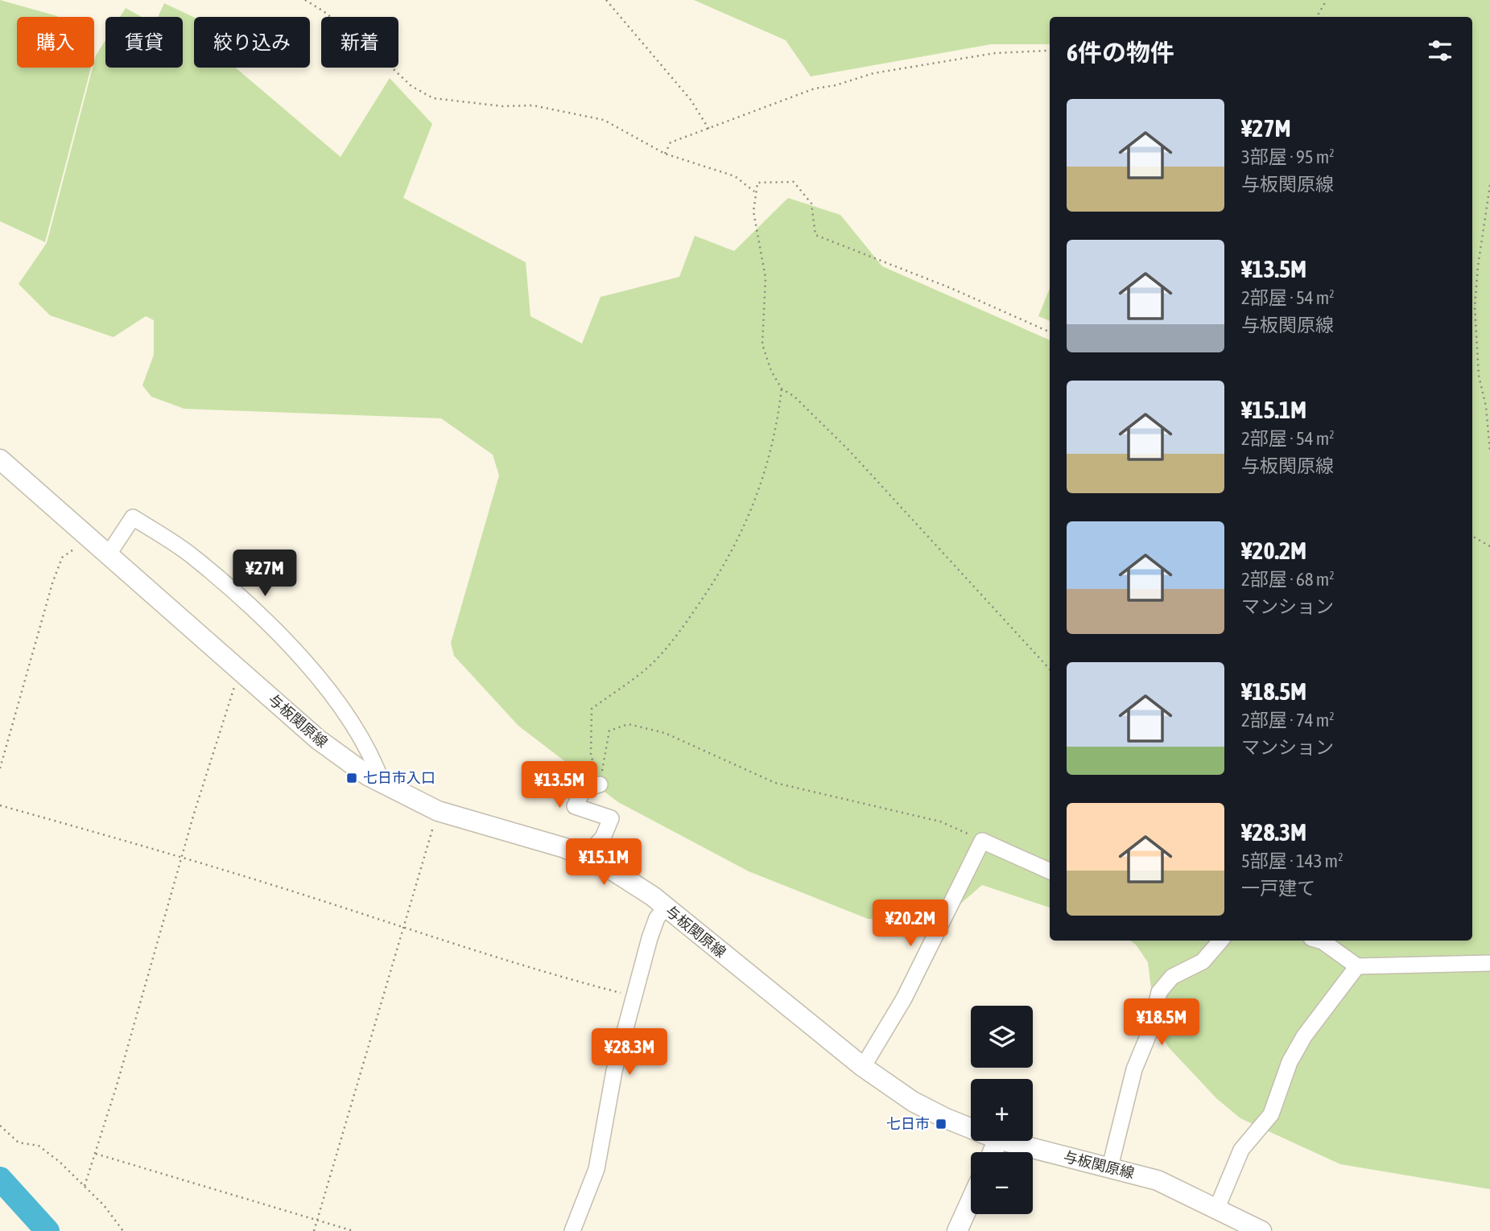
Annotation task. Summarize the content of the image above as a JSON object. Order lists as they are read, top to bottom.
{
  "streets": {
    "main road": ["与板関原線"]
  },
  "places": {
    "transit": ["七日市入口", "七日市"]
  },
  "page": {
    "chip": [
      "購入",
      "賃貸",
      "絞り込み",
      "新着"
    ],
    "heading": "6件の物件",
    "list": [
      {
        "name": "¥27M",
        "note": "3部屋 · 95 m² · 与板関原線"
      },
      {
        "name": "¥13.5M",
        "note": "2部屋 · 54 m² · 与板関原線"
      },
      {
        "name": "¥15.1M",
        "note": "2部屋 · 54 m² · 与板関原線"
      },
      {
        "name": "¥20.2M",
        "note": "2部屋 · 68 m² · マンション"
      },
      {
        "name": "¥18.5M",
        "note": "2部屋 · 74 m² · マンション"
      },
      {
        "name": "¥28.3M",
        "note": "5部屋 · 143 m² · 一戸建て"
      }
    ],
    "price": [
      "¥27M",
      "¥13.5M",
      "¥15.1M",
      "¥20.2M",
      "¥18.5M",
      "¥28.3M"
    ],
    "map_buttons": ["+", "−"]
  }
}
